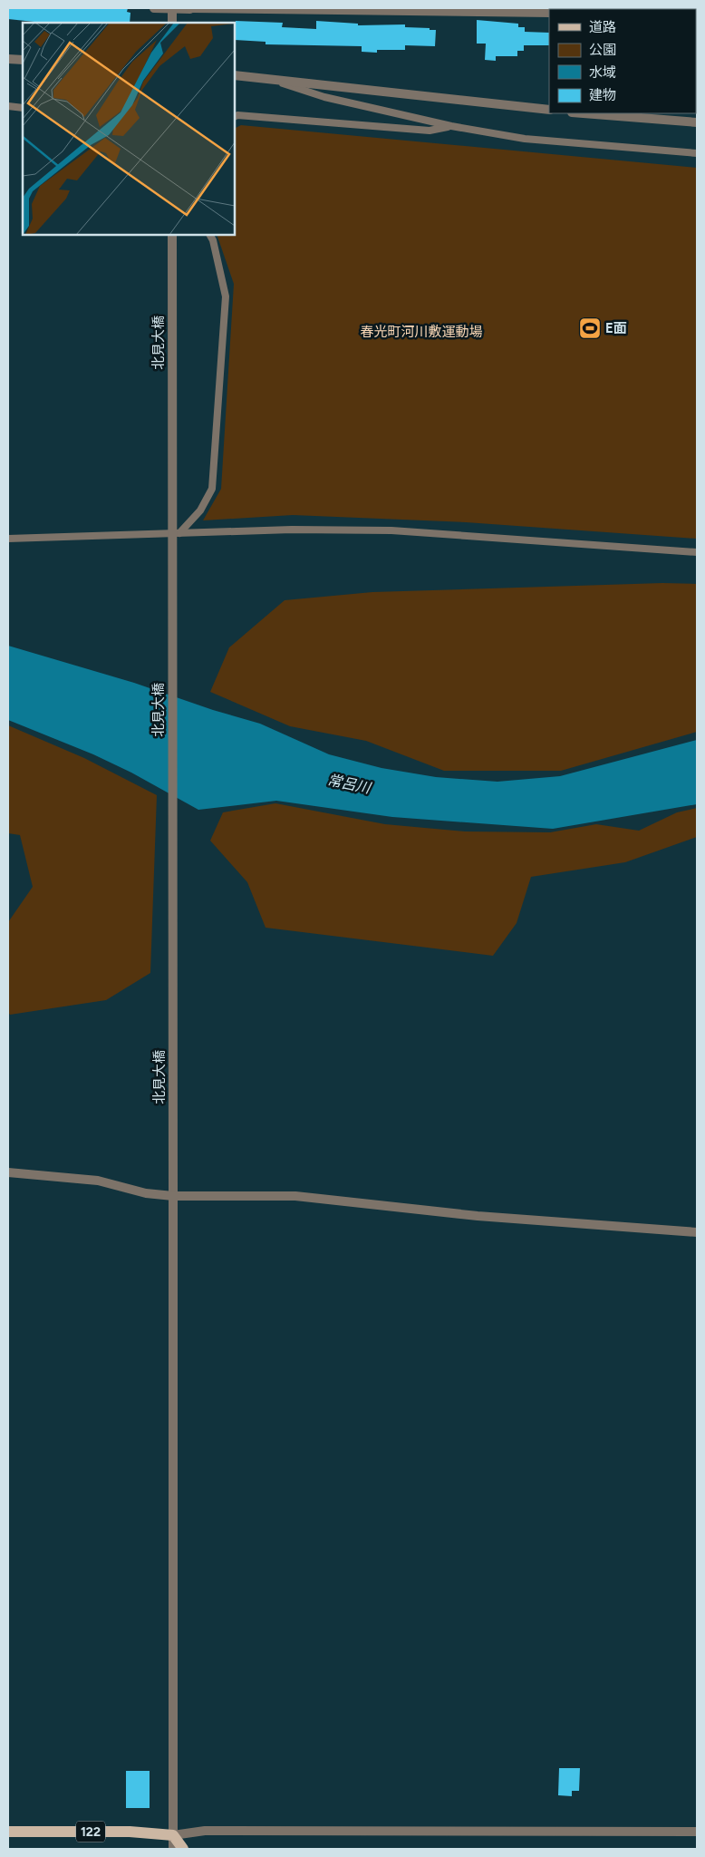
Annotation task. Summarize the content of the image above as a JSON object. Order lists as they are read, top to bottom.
{
  "streets": {
    "main road": ["122"],
    "street": ["北見大橋"]
  },
  "crossings": [
    ["北見大橋", "122"]
  ],
  "water": ["常呂川"],
  "parks": ["春光町河川敷運動場"],
  "places": {
    "sports": ["E面"]
  },
  "legend": [
    "道路",
    "公園",
    "水域",
    "建物"
  ]
}
